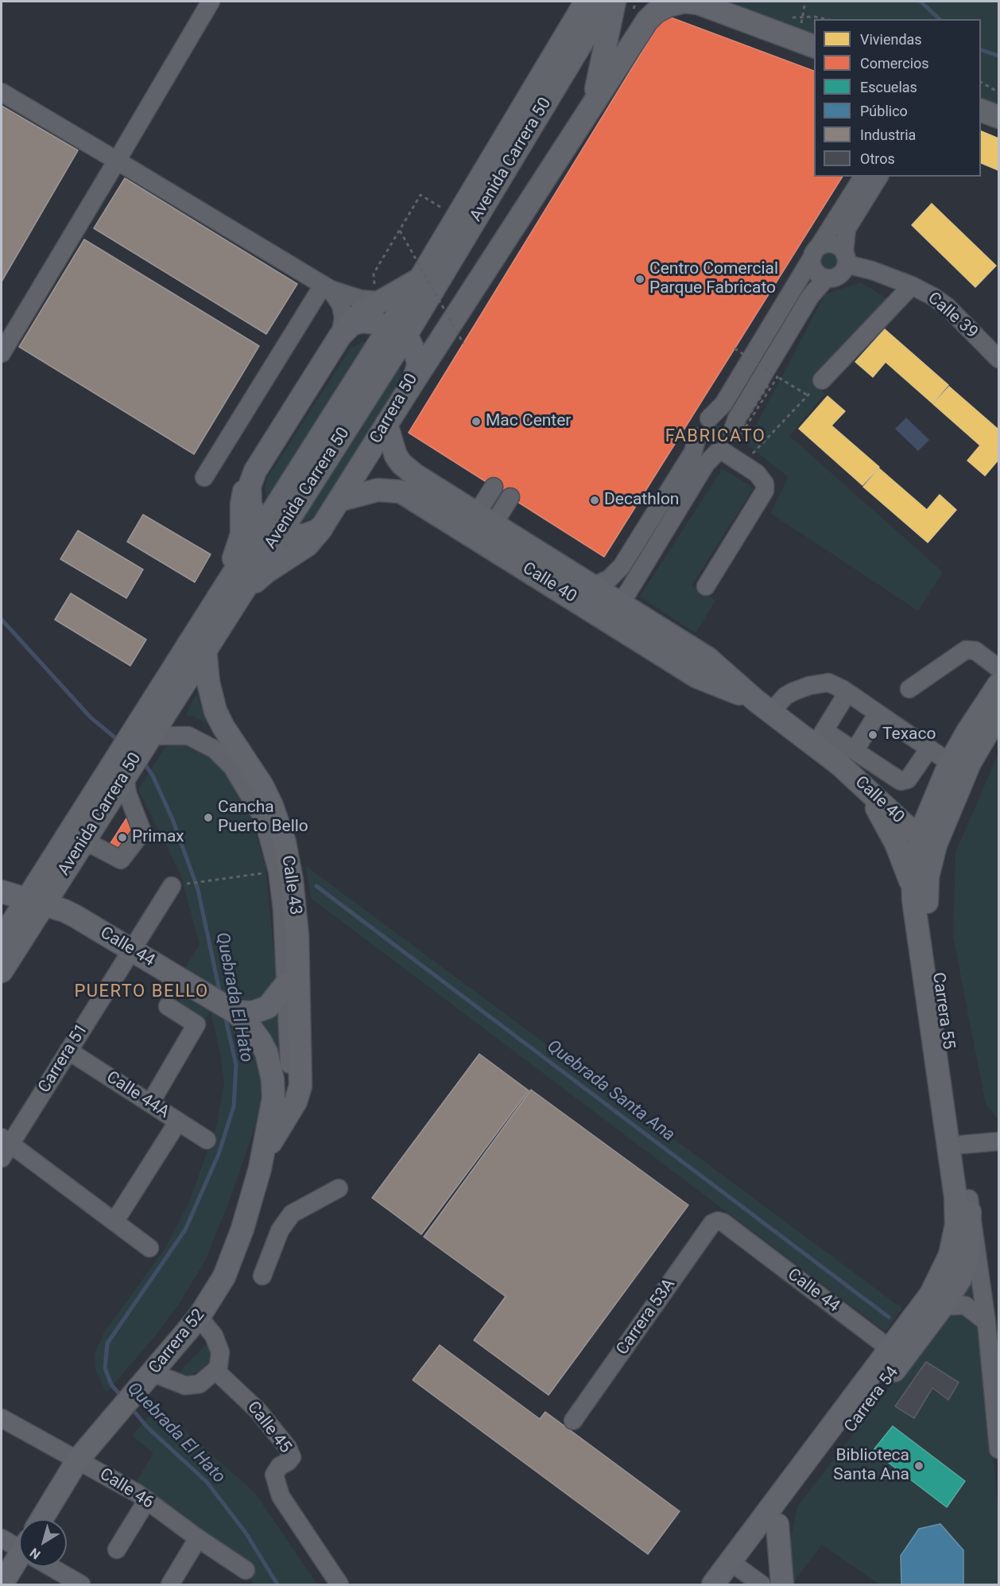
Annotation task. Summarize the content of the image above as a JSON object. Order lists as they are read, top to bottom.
{
  "streets": {
    "main road": [
      "Avenida Carrera 50",
      "Carrera 50",
      "Calle 40",
      "Calle 43",
      "Calle 44",
      "Carrera 55",
      "Carrera 52",
      "Carrera 54"
    ],
    "street": [
      "Calle 39",
      "Carrera 51",
      "Calle 44A",
      "Carrera 53A",
      "Calle 45",
      "Calle 46"
    ]
  },
  "crossings": [
    ["Avenida Carrera 50", "Carrera 50"],
    ["Avenida Carrera 50", "Calle 43"],
    ["Avenida Carrera 50", "Calle 44"],
    ["Carrera 50", "Calle 40"],
    ["Calle 40", "Carrera 55"],
    ["Calle 43", "Calle 44"],
    ["Calle 43", "Carrera 52"],
    ["Calle 44", "Carrera 51"],
    ["Calle 44", "Carrera 53A"],
    ["Calle 44", "Carrera 52"],
    ["Calle 44", "Carrera 54"],
    ["Carrera 55", "Carrera 54"],
    ["Carrera 51", "Calle 44A"],
    ["Carrera 52", "Calle 46"]
  ],
  "districts": ["FABRICATO", "PUERTO BELLO"],
  "water": ["Quebrada El Hato", "Quebrada Santa Ana"],
  "places": [
    "Centro Comercial Parque Fabricato",
    "Mac Center",
    "Decathlon",
    "Texaco",
    "Cancha Puerto Bello",
    "Primax",
    "Biblioteca Santa Ana"
  ],
  "legend": [
    "Viviendas",
    "Comercios",
    "Escuelas",
    "Público",
    "Industria",
    "Otros"
  ],
  "north": "bottom left"
}
